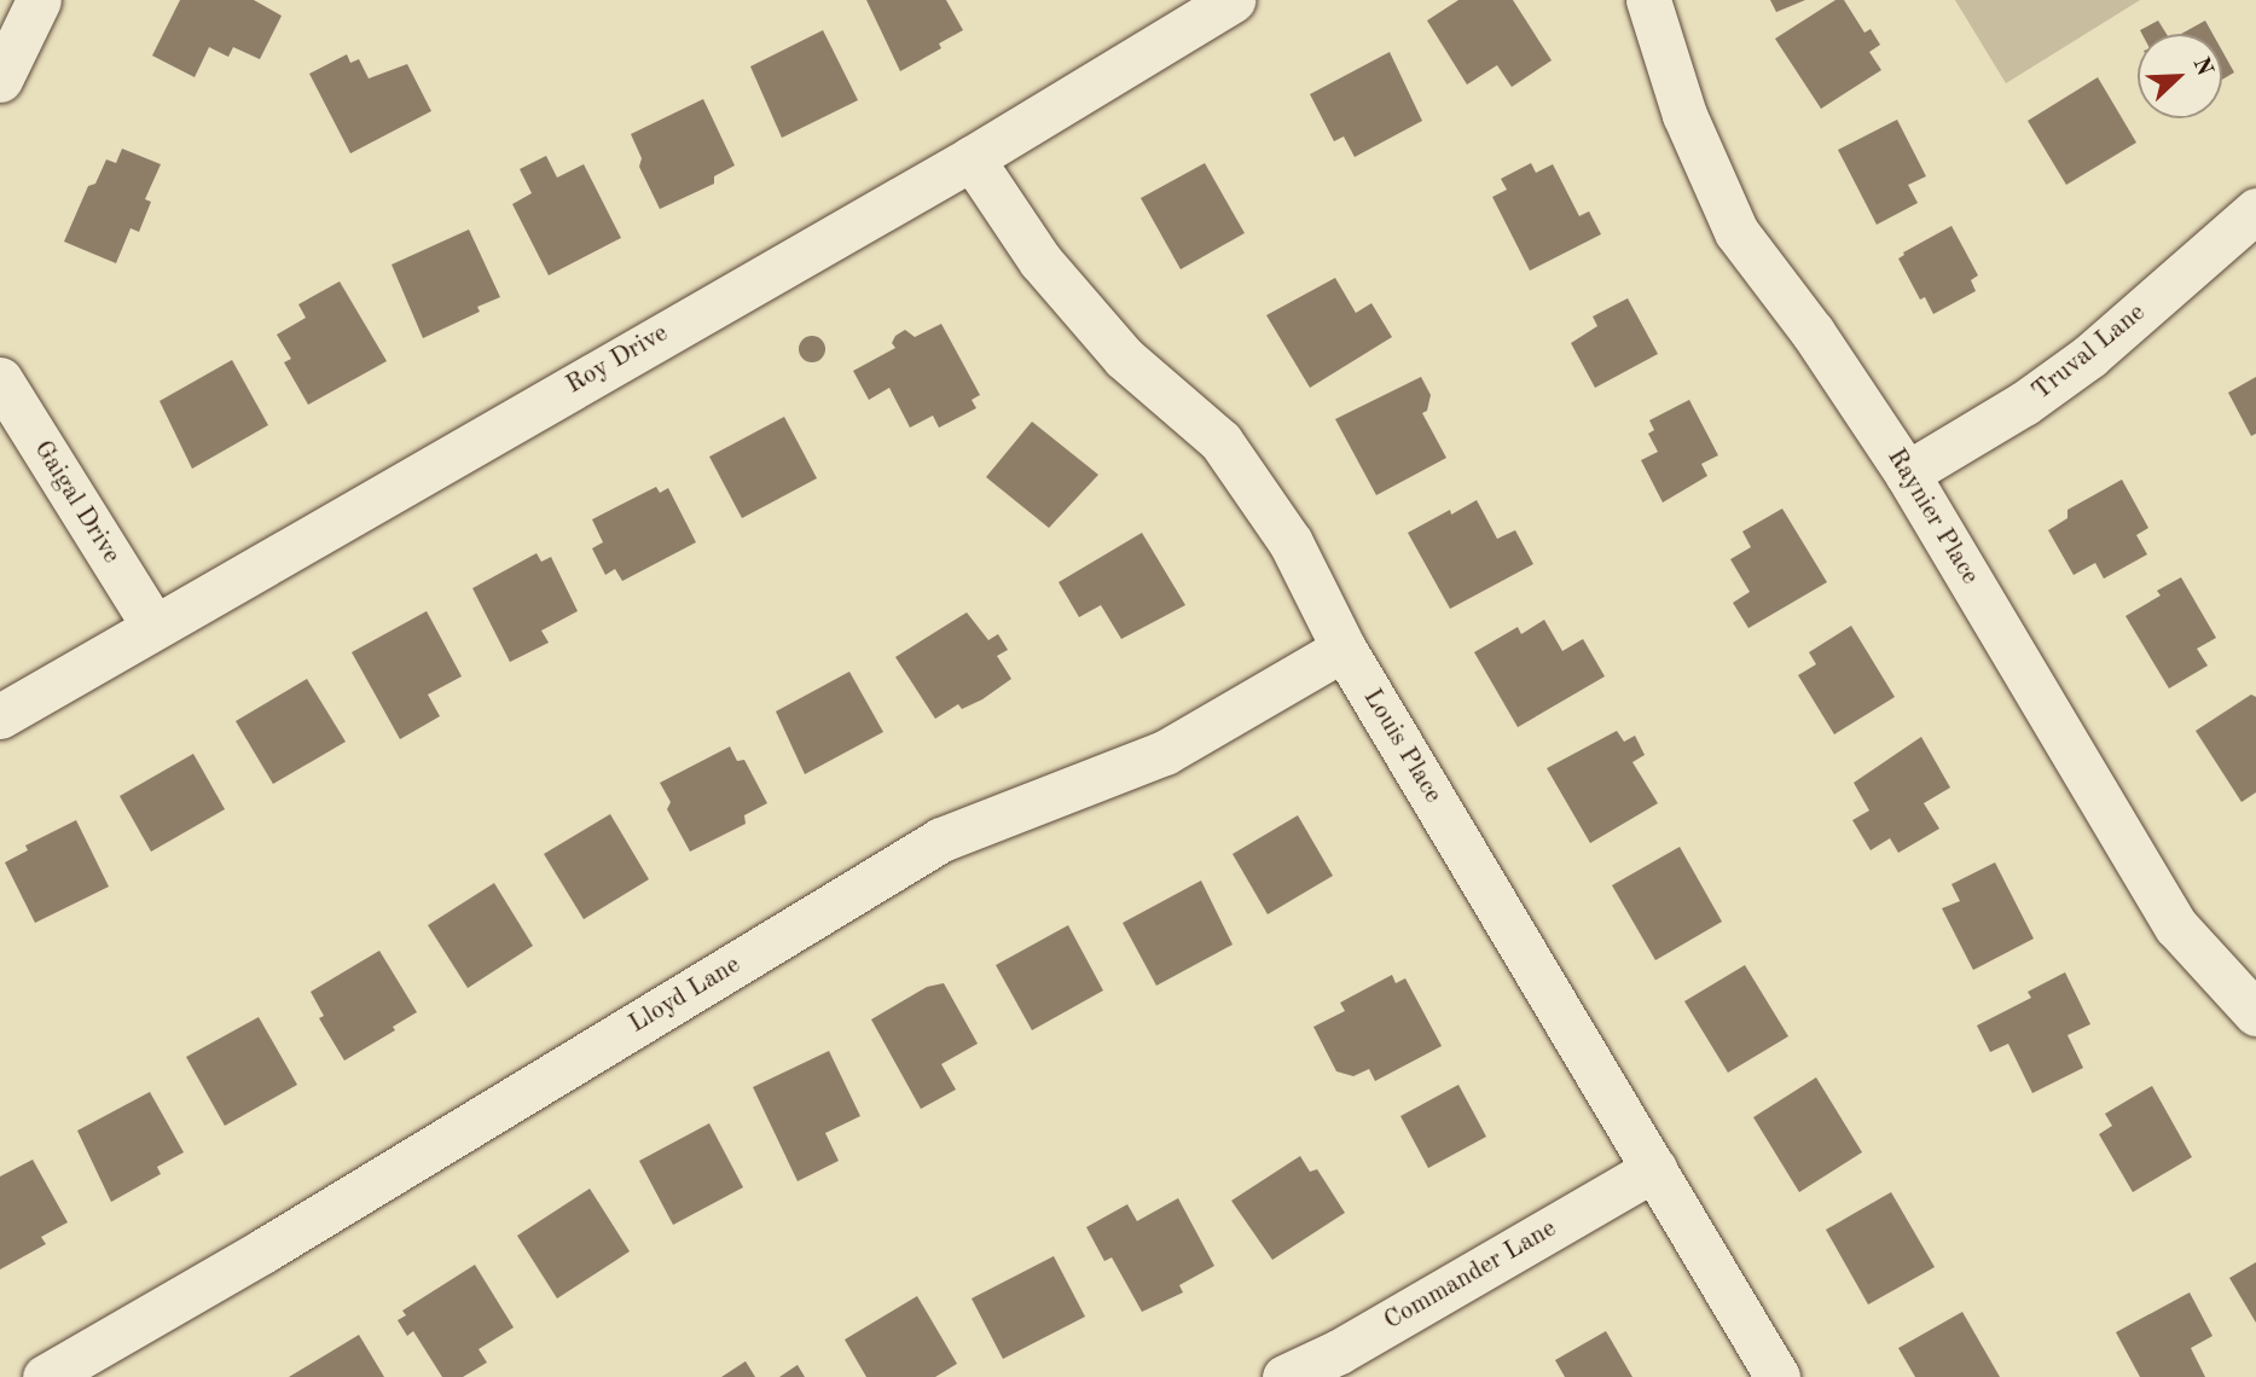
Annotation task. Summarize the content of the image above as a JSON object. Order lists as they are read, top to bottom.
{
  "streets": {
    "street": [
      "Truval Lane",
      "Roy Drive",
      "Gaigal Drive",
      "Raynier Place",
      "Louis Place",
      "Lloyd Lane",
      "Commander Lane"
    ]
  },
  "crossings": [
    ["Truval Lane", "Raynier Place"],
    ["Roy Drive", "Gaigal Drive"],
    ["Roy Drive", "Louis Place"],
    ["Louis Place", "Lloyd Lane"],
    ["Louis Place", "Commander Lane"]
  ],
  "north": "top right"
}
